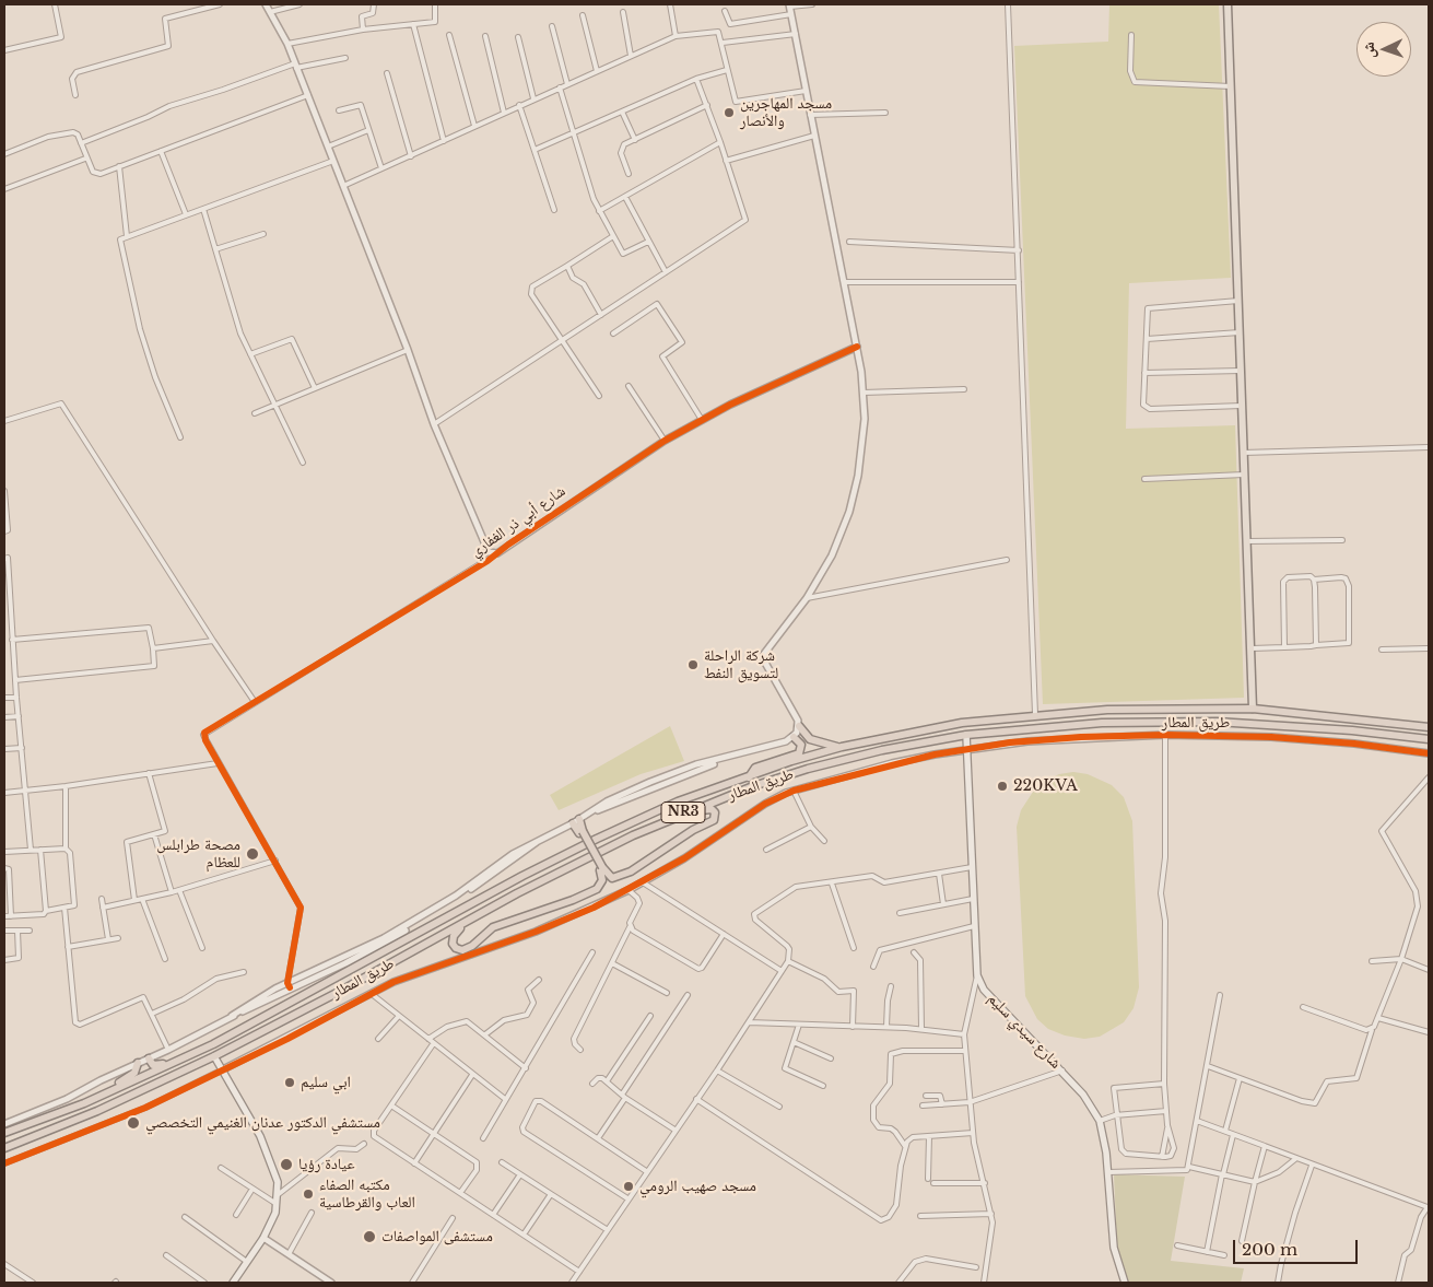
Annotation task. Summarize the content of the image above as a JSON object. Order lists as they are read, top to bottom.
{
  "streets": {
    "highway": ["طريق المطار", "NR3"],
    "main road": ["شارع سيدي سليم"],
    "street": ["شارع أبي ذر الغفاري"]
  },
  "crossings": [
    ["طريق المطار", "شارع سيدي سليم"]
  ],
  "places": [
    "مسجد المهاجرين والأنصار",
    "شركة الراحلة لتسويق النفط",
    "220KVA",
    "مصحة طرابلس للعظام",
    "ابي سليم",
    "مستشفي الدكتور عدنان الغنيمي التخصصي",
    "عيادة رؤيا",
    "مسجد صهيب الرومي",
    "مكتبه الصفاء العاب والقرطاسية",
    "مستشفى المواصفات"
  ],
  "scale_bar": "200 m",
  "north": "left"
}
